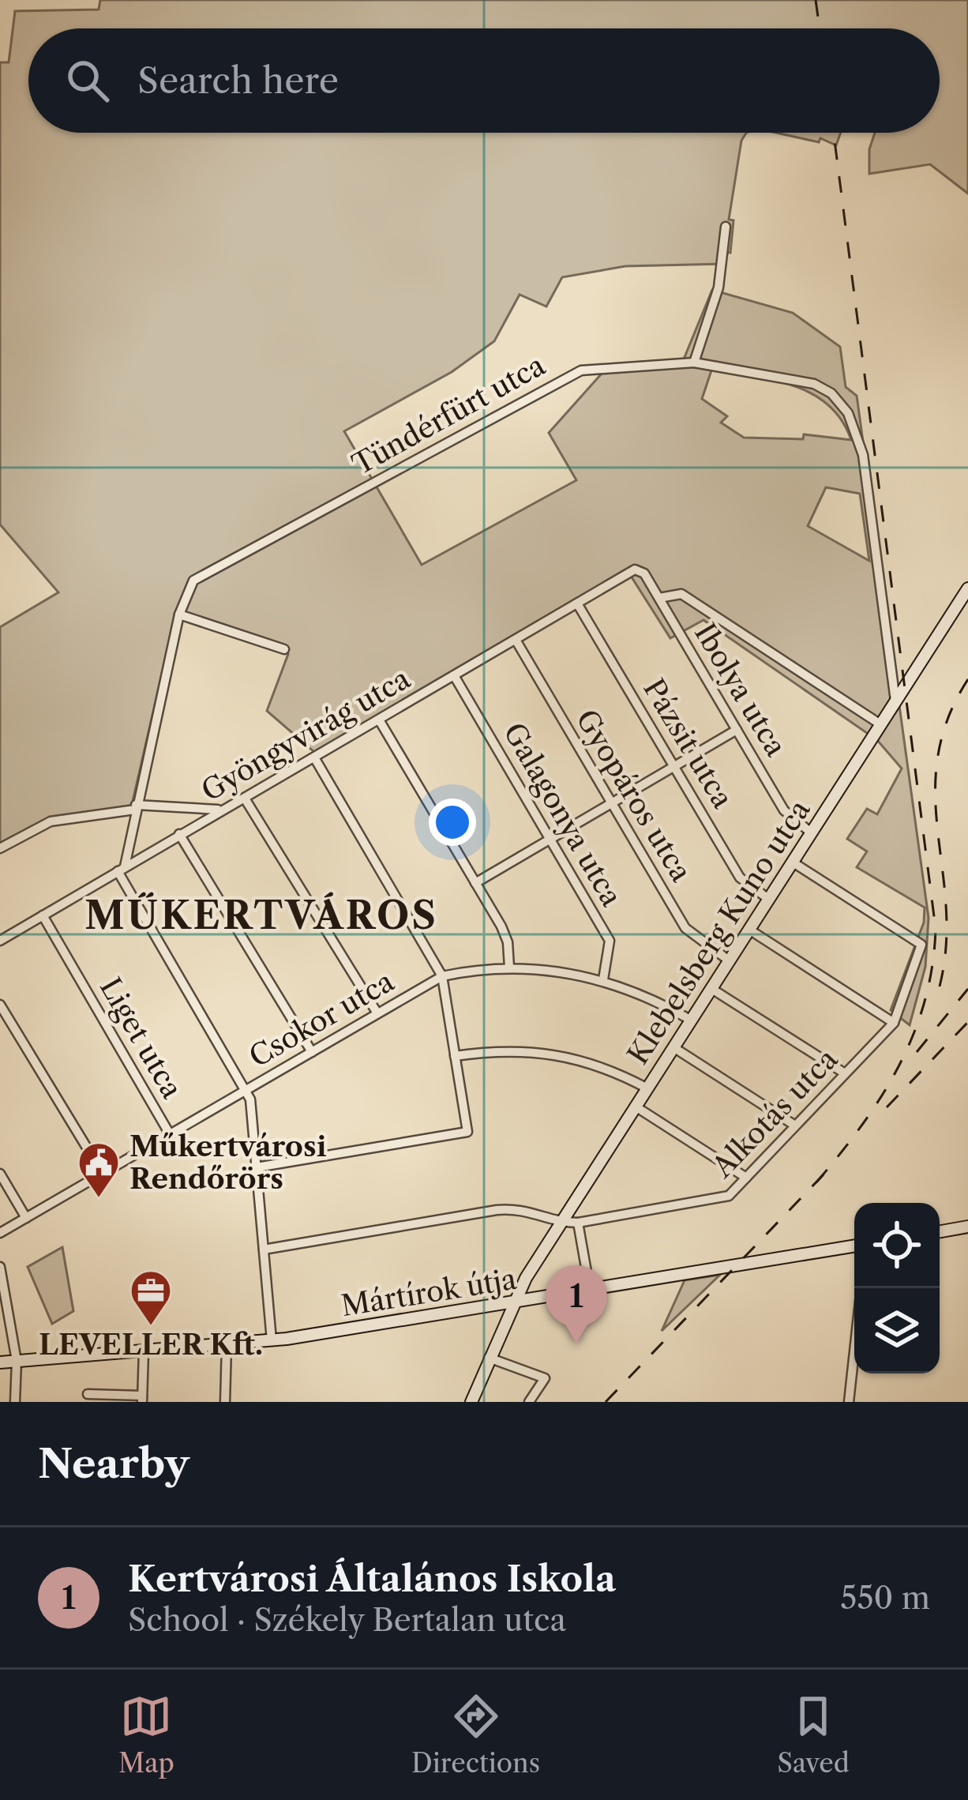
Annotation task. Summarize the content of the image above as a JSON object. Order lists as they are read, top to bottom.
{
  "streets": {
    "street": [
      "Tündérfürt utca",
      "Ibolya utca",
      "Gyöngyvirág utca",
      "Pázsit utca",
      "Gyopáros utca",
      "Galagonya utca",
      "Klebelsberg Kuno utca",
      "Csokor utca",
      "Liget utca",
      "Alkotás utca",
      "Mártírok útja"
    ]
  },
  "crossings": [
    ["Tündérfürt utca", "Gyöngyvirág utca"],
    ["Tündérfürt utca", "Klebelsberg Kuno utca"],
    ["Ibolya utca", "Gyöngyvirág utca"],
    ["Ibolya utca", "Klebelsberg Kuno utca"],
    ["Gyöngyvirág utca", "Pázsit utca"],
    ["Gyöngyvirág utca", "Gyopáros utca"],
    ["Gyöngyvirág utca", "Galagonya utca"],
    ["Gyöngyvirág utca", "Liget utca"],
    ["Pázsit utca", "Klebelsberg Kuno utca"],
    ["Gyopáros utca", "Klebelsberg Kuno utca"],
    ["Galagonya utca", "Csokor utca"],
    ["Klebelsberg Kuno utca", "Csokor utca"],
    ["Klebelsberg Kuno utca", "Alkotás utca"],
    ["Klebelsberg Kuno utca", "Mártírok útja"],
    ["Csokor utca", "Liget utca"]
  ],
  "districts": ["MŰKERTVÁROS"],
  "places": {
    "public building": ["Műkertvárosi Rendőrörs"],
    "office": ["LEVELLER Kft."]
  },
  "page": {
    "search": "Search here",
    "pins": "1",
    "heading": "Nearby",
    "list": [
      {
        "mark": "1",
        "name": "Kertvárosi Általános Iskola",
        "note": "School · Székely Bertalan utca",
        "value": "550 m"
      }
    ],
    "nav": ["Map", "Directions", "Saved"]
  }
}
